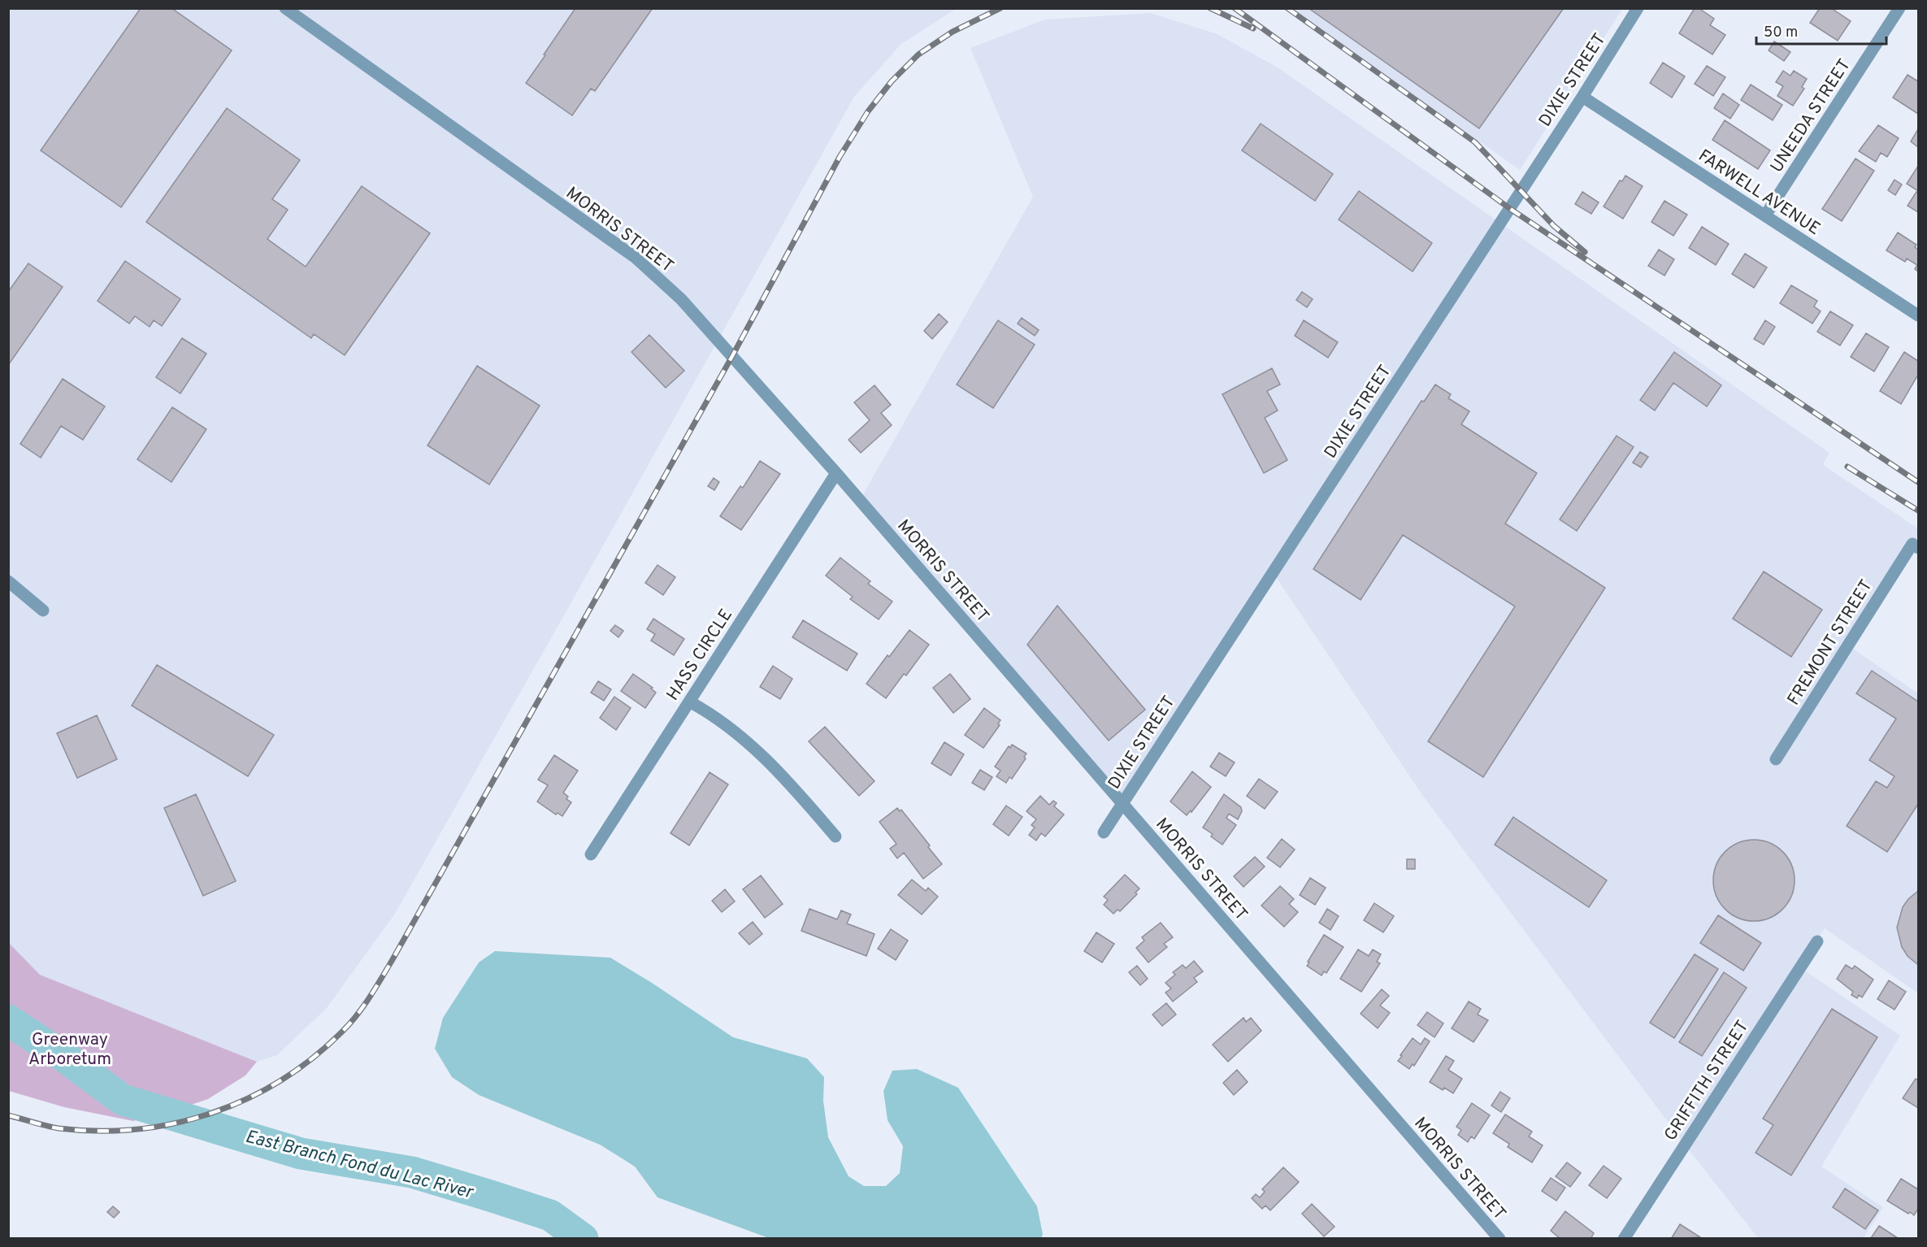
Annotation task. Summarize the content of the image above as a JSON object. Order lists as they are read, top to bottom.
{
  "streets": {
    "street": [
      "DIXIE STREET",
      "UNEEDA STREET",
      "FARWELL AVENUE",
      "MORRIS STREET",
      "FREMONT STREET",
      "HASS CIRCLE",
      "GRIFFITH STREET"
    ]
  },
  "crossings": [
    ["DIXIE STREET", "FARWELL AVENUE"],
    ["DIXIE STREET", "MORRIS STREET"],
    ["UNEEDA STREET", "FARWELL AVENUE"],
    ["MORRIS STREET", "HASS CIRCLE"]
  ],
  "water": ["East Branch Fond du Lac River"],
  "parks": ["Greenway Arboretum"],
  "scale_bar": "50 m"
}
